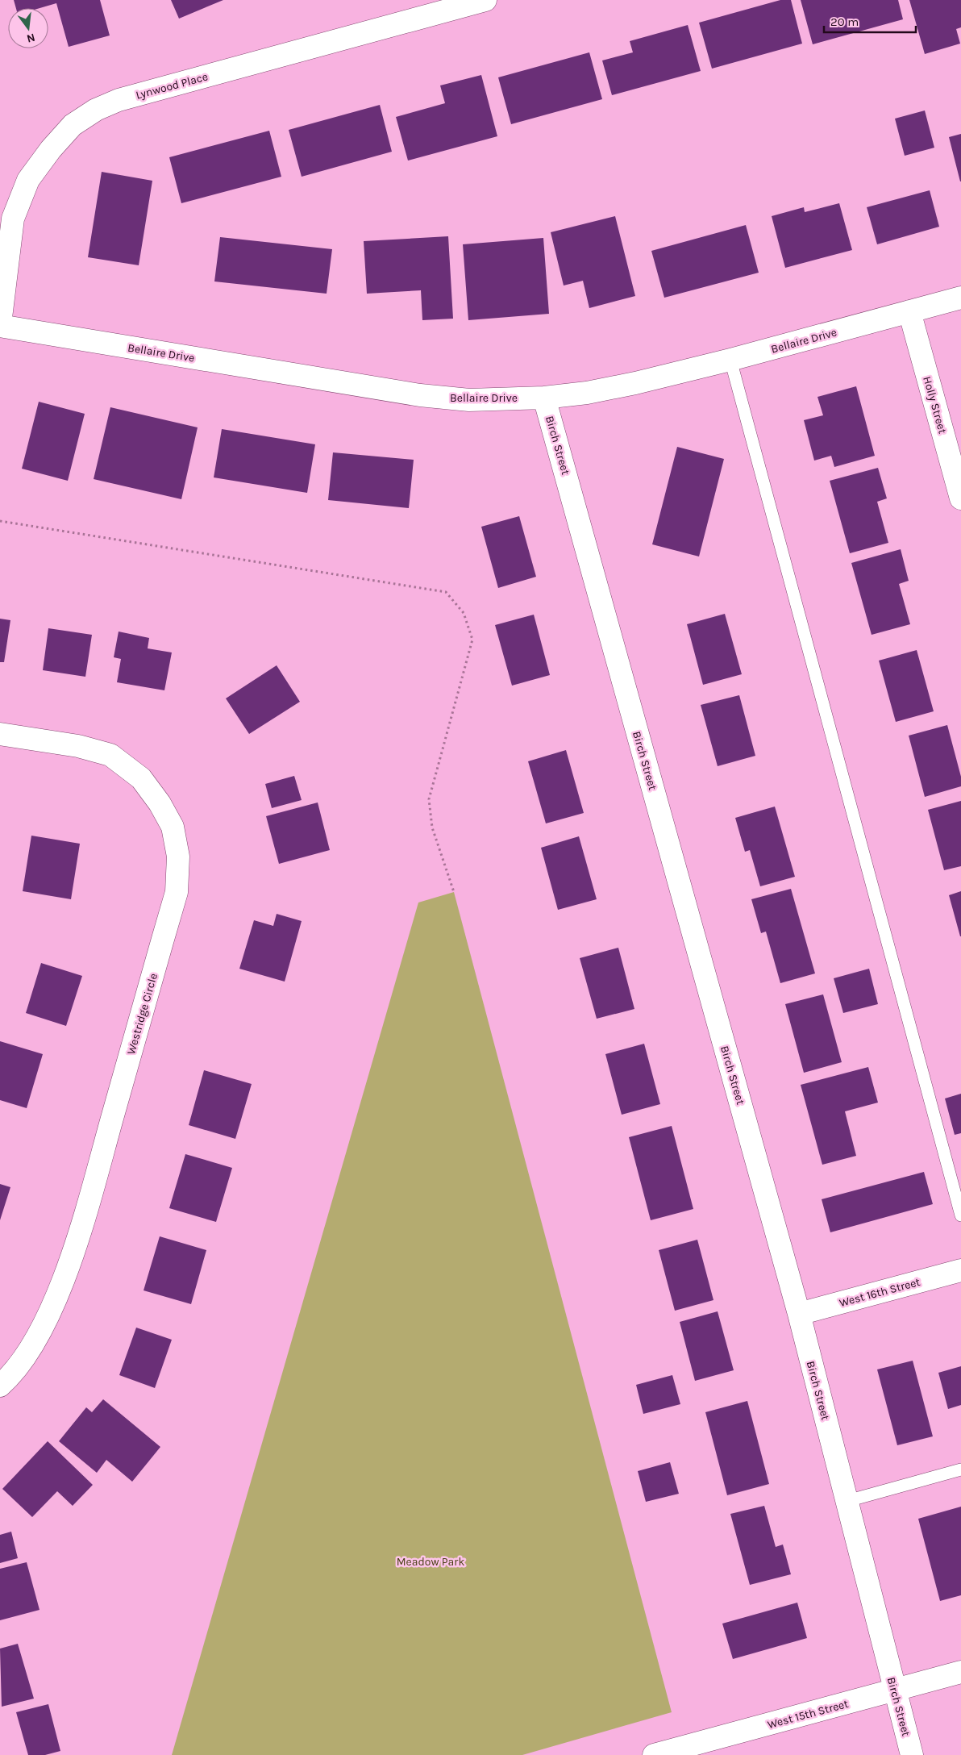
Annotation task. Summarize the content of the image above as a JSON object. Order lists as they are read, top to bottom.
{
  "streets": {
    "street": [
      "Lynwood Place",
      "Bellaire Drive",
      "Holly Street",
      "Birch Street",
      "Westridge Circle",
      "West 16th Street",
      "West 15th Street"
    ]
  },
  "crossings": [
    ["Lynwood Place", "Bellaire Drive"],
    ["Bellaire Drive", "Holly Street"],
    ["Bellaire Drive", "Birch Street"],
    ["Birch Street", "West 16th Street"],
    ["Birch Street", "West 15th Street"]
  ],
  "parks": ["Meadow Park"],
  "scale_bar": "20 m",
  "north": "bottom"
}
